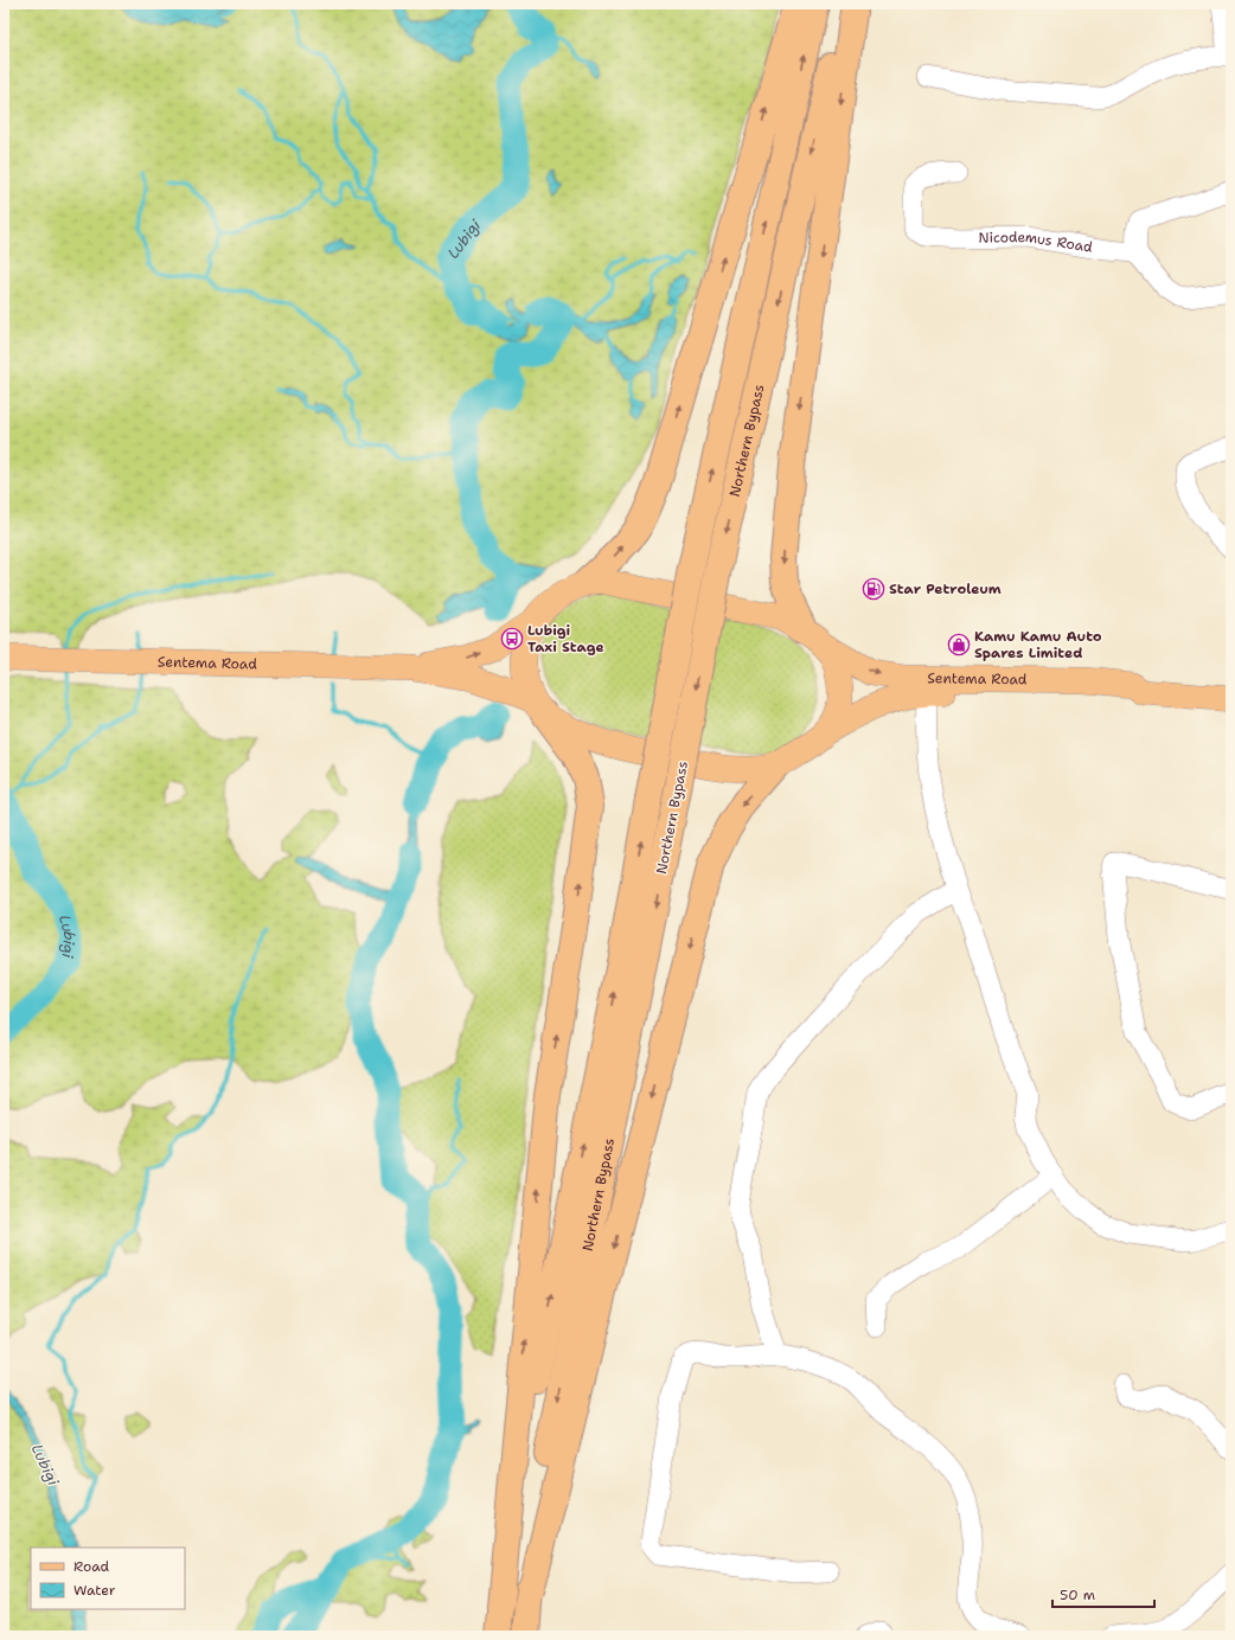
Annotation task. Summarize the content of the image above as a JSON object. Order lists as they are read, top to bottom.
{
  "streets": {
    "highway": ["Northern Bypass"],
    "main road": ["Sentema Road"],
    "street": ["Nicodemus Road"]
  },
  "water": ["Lubigi"],
  "places": {
    "fuel station": ["Star Petroleum"],
    "bus stop": ["Lubigi Taxi Stage"],
    "shop": ["Kamu Kamu Auto Spares Limited"]
  },
  "legend": ["Road", "Water"],
  "scale_bar": "50 m"
}
